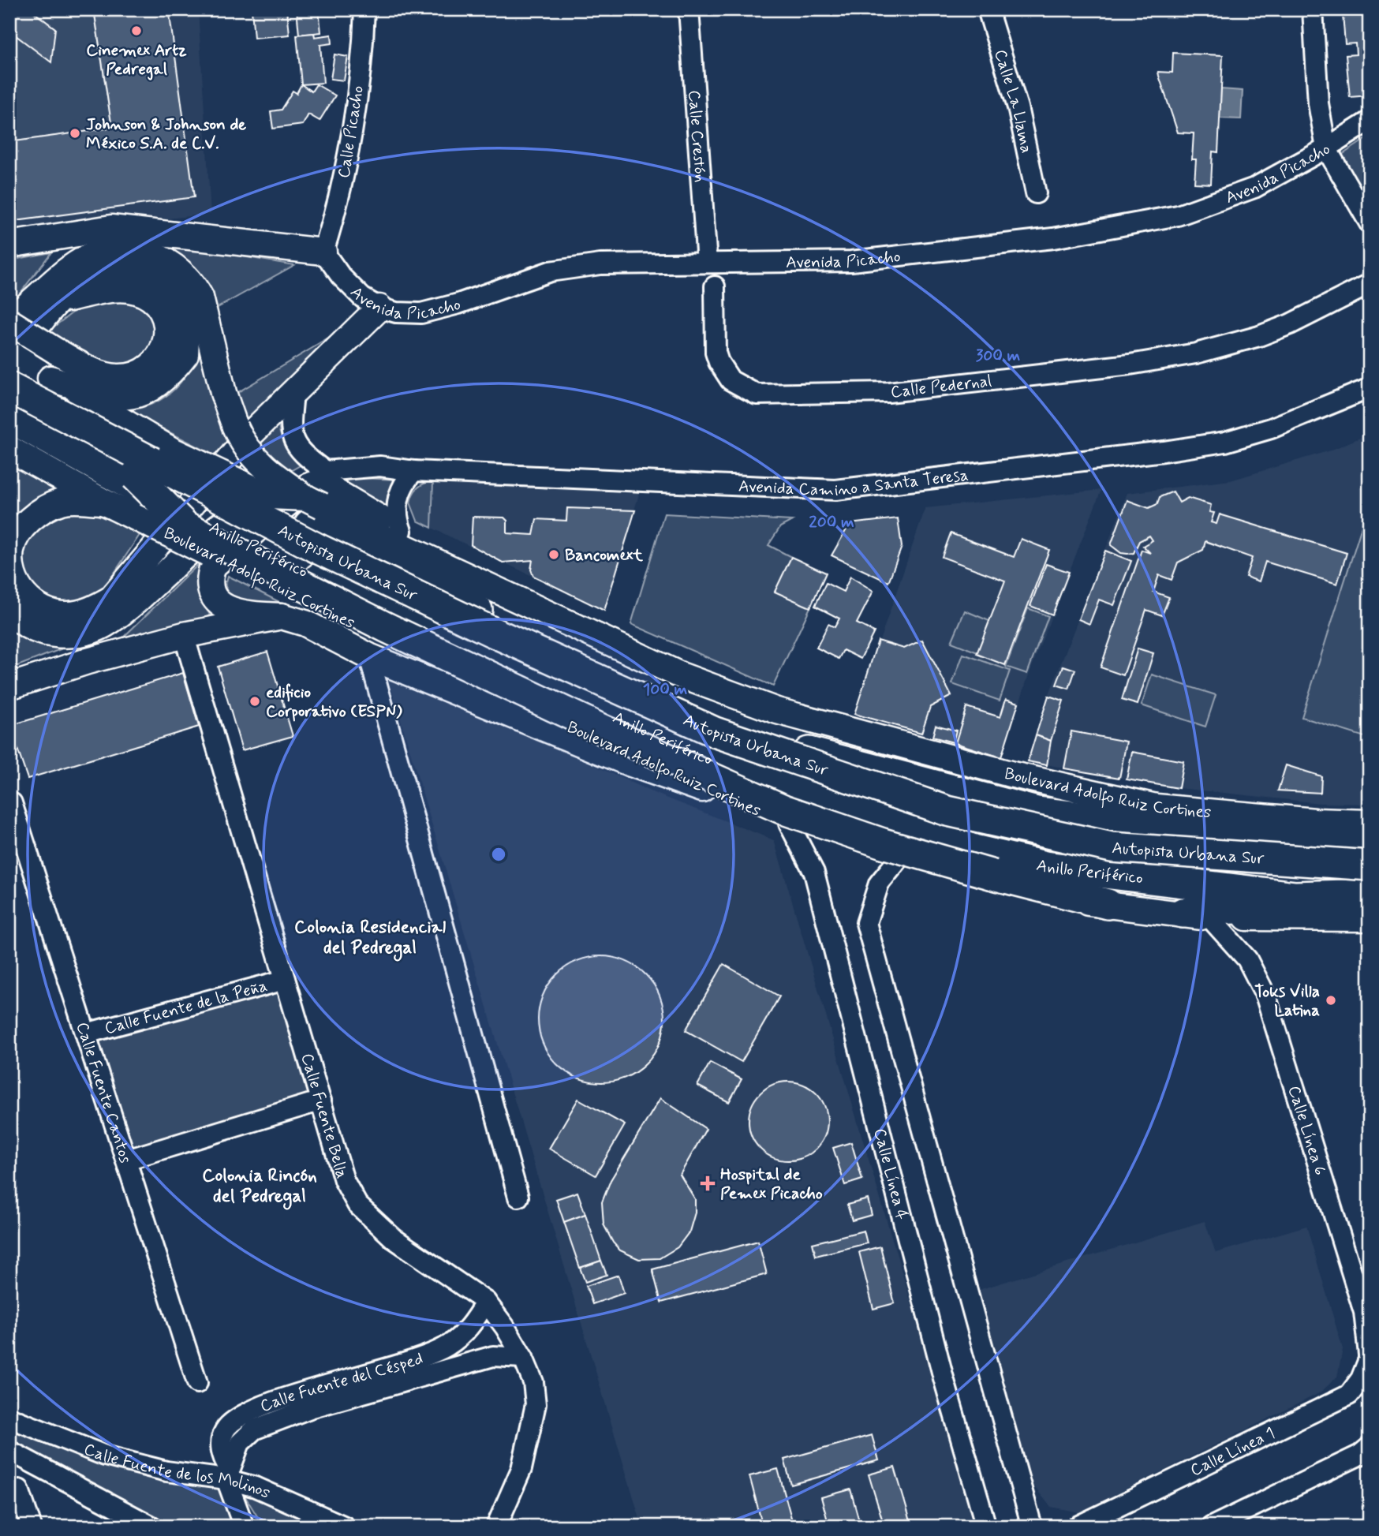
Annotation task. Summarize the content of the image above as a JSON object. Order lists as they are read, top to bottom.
{
  "streets": {
    "highway": ["Anillo Periférico", "Autopista Urbana Sur"],
    "main road": ["Boulevard Adolfo Ruiz Cortines"],
    "street": [
      "Calle La Llama",
      "Calle Picacho",
      "Calle Crestón",
      "Avenida Picacho",
      "Calle Pedernal",
      "Avenida Camino a Santa Teresa",
      "Calle Fuente de la Peña",
      "Calle Fuente Cantos",
      "Calle Fuente Bella",
      "Calle Línea 6",
      "Calle Línea 4",
      "Calle Fuente del Césped",
      "Calle Línea 1",
      "Calle Fuente de los Molinos"
    ]
  },
  "crossings": [
    ["Calle Picacho", "Avenida Picacho"],
    ["Calle Crestón", "Avenida Picacho"],
    ["Anillo Periférico", "Autopista Urbana Sur"],
    ["Anillo Periférico", "Boulevard Adolfo Ruiz Cortines"],
    ["Autopista Urbana Sur", "Boulevard Adolfo Ruiz Cortines"],
    ["Boulevard Adolfo Ruiz Cortines", "Calle Línea 6"],
    ["Boulevard Adolfo Ruiz Cortines", "Calle Línea 4"],
    ["Calle Fuente de la Peña", "Calle Fuente Cantos"],
    ["Calle Fuente de la Peña", "Calle Fuente Bella"],
    ["Calle Fuente Bella", "Calle Fuente del Césped"],
    ["Calle Línea 6", "Calle Línea 1"],
    ["Calle Fuente del Césped", "Calle Fuente de los Molinos"]
  ],
  "districts": ["Colonia Residencial del Pedregal", "Colonia Rincón del Pedregal"],
  "places": {
    "other": [
      "Cinemex Artz Pedregal",
      "Johnson & Johnson de México S.A. de C.V.",
      "Bancomext",
      "edificio Corporativo (ESPN)",
      "Toks Villa Latina"
    ],
    "health": ["Hospital de Pemex Picacho"]
  },
  "rings": ["300 m", "200 m", "100 m"]
}
